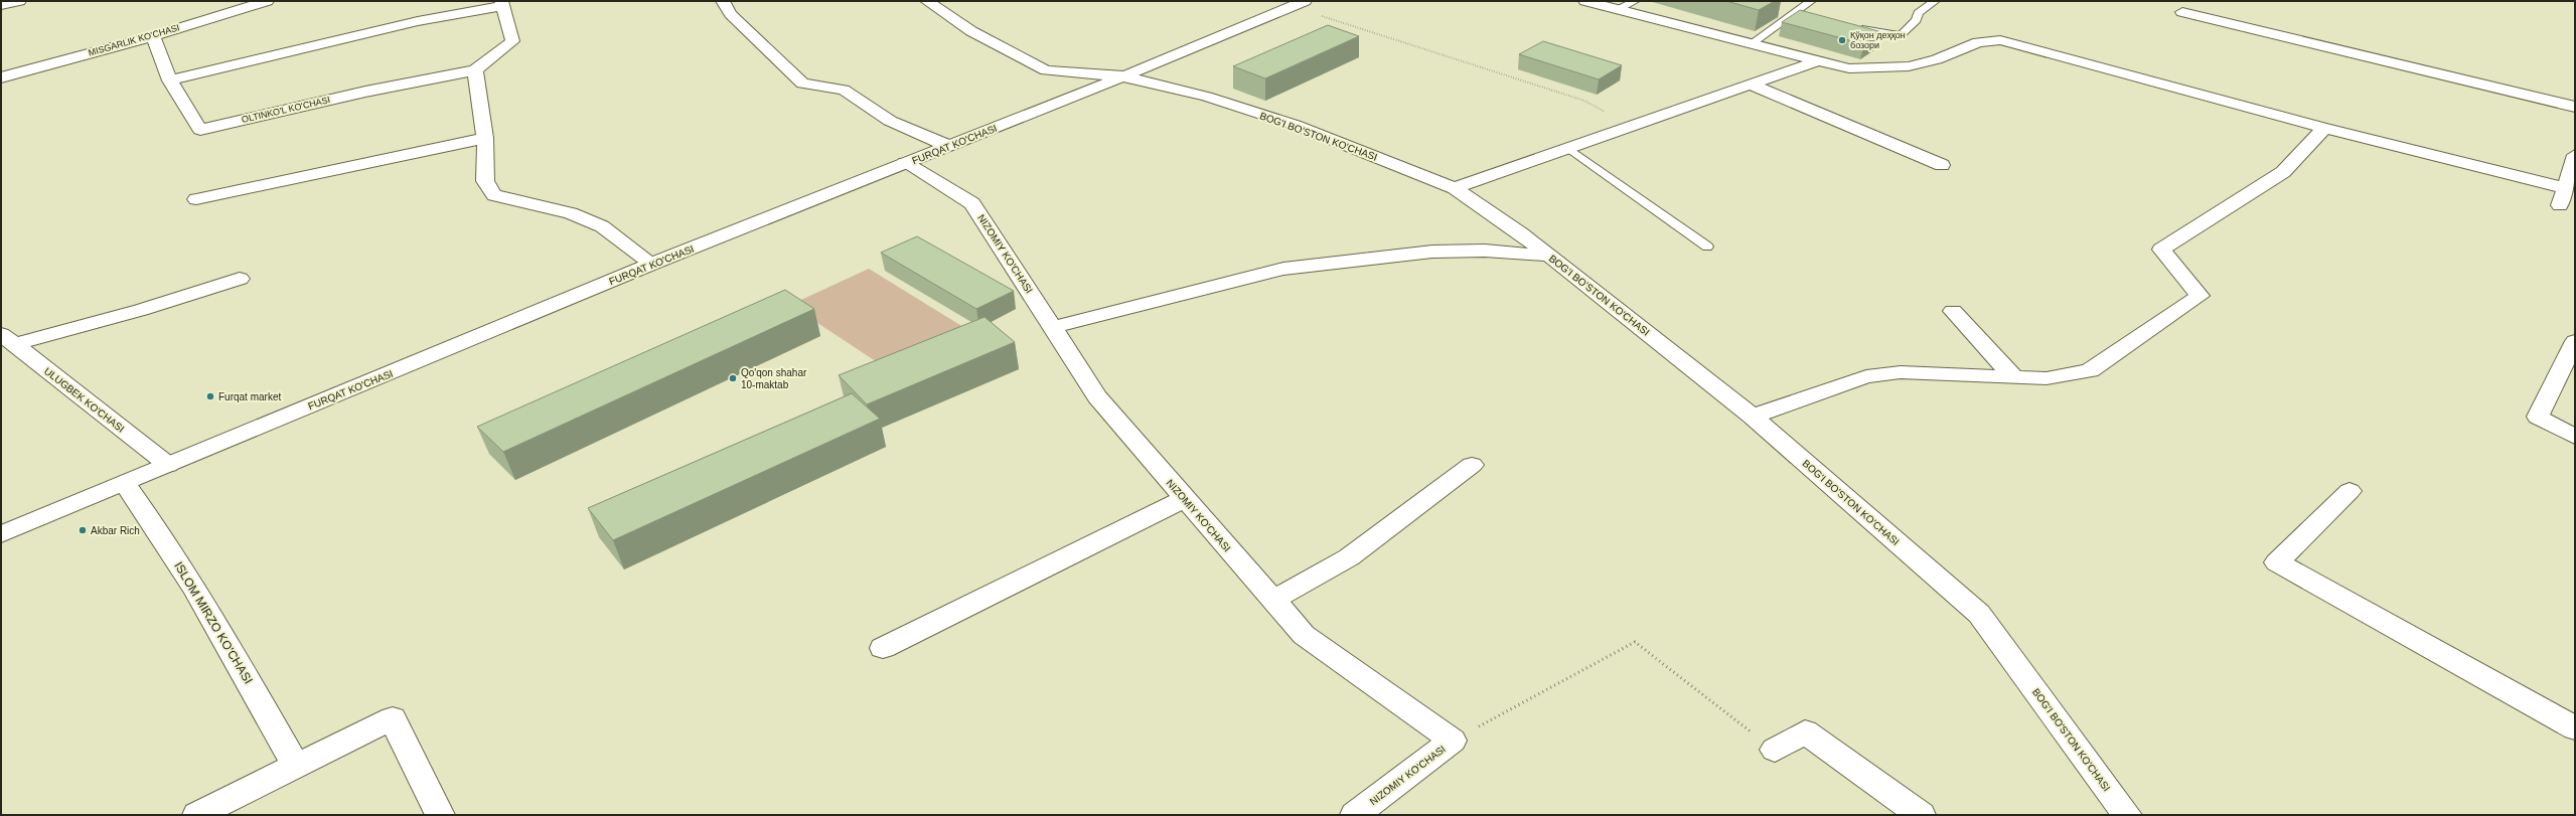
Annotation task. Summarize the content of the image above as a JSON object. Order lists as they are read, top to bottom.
{
  "streets": {
    "street": [
      "MISGARLIK KO'CHASI",
      "OLTINKO'L KO'CHASI",
      "BOG'I BO'STON KO'CHASI",
      "FURQAT KO'CHASI",
      "NIZOMIY KO'CHASI",
      "ULUGBEK KO'CHASI",
      "ISLOM MIRZO KO'CHASI"
    ]
  },
  "crossings": [
    ["MISGARLIK KO'CHASI", "OLTINKO'L KO'CHASI"],
    ["BOG'I BO'STON KO'CHASI", "FURQAT KO'CHASI"],
    ["FURQAT KO'CHASI", "NIZOMIY KO'CHASI"],
    ["FURQAT KO'CHASI", "ULUGBEK KO'CHASI"],
    ["FURQAT KO'CHASI", "ISLOM MIRZO KO'CHASI"]
  ],
  "places": [
    "Қўқон деҳқон бозори",
    "Qo'qon shahar 10-maktab",
    "Furqat market",
    "Akbar Rich"
  ]
}
